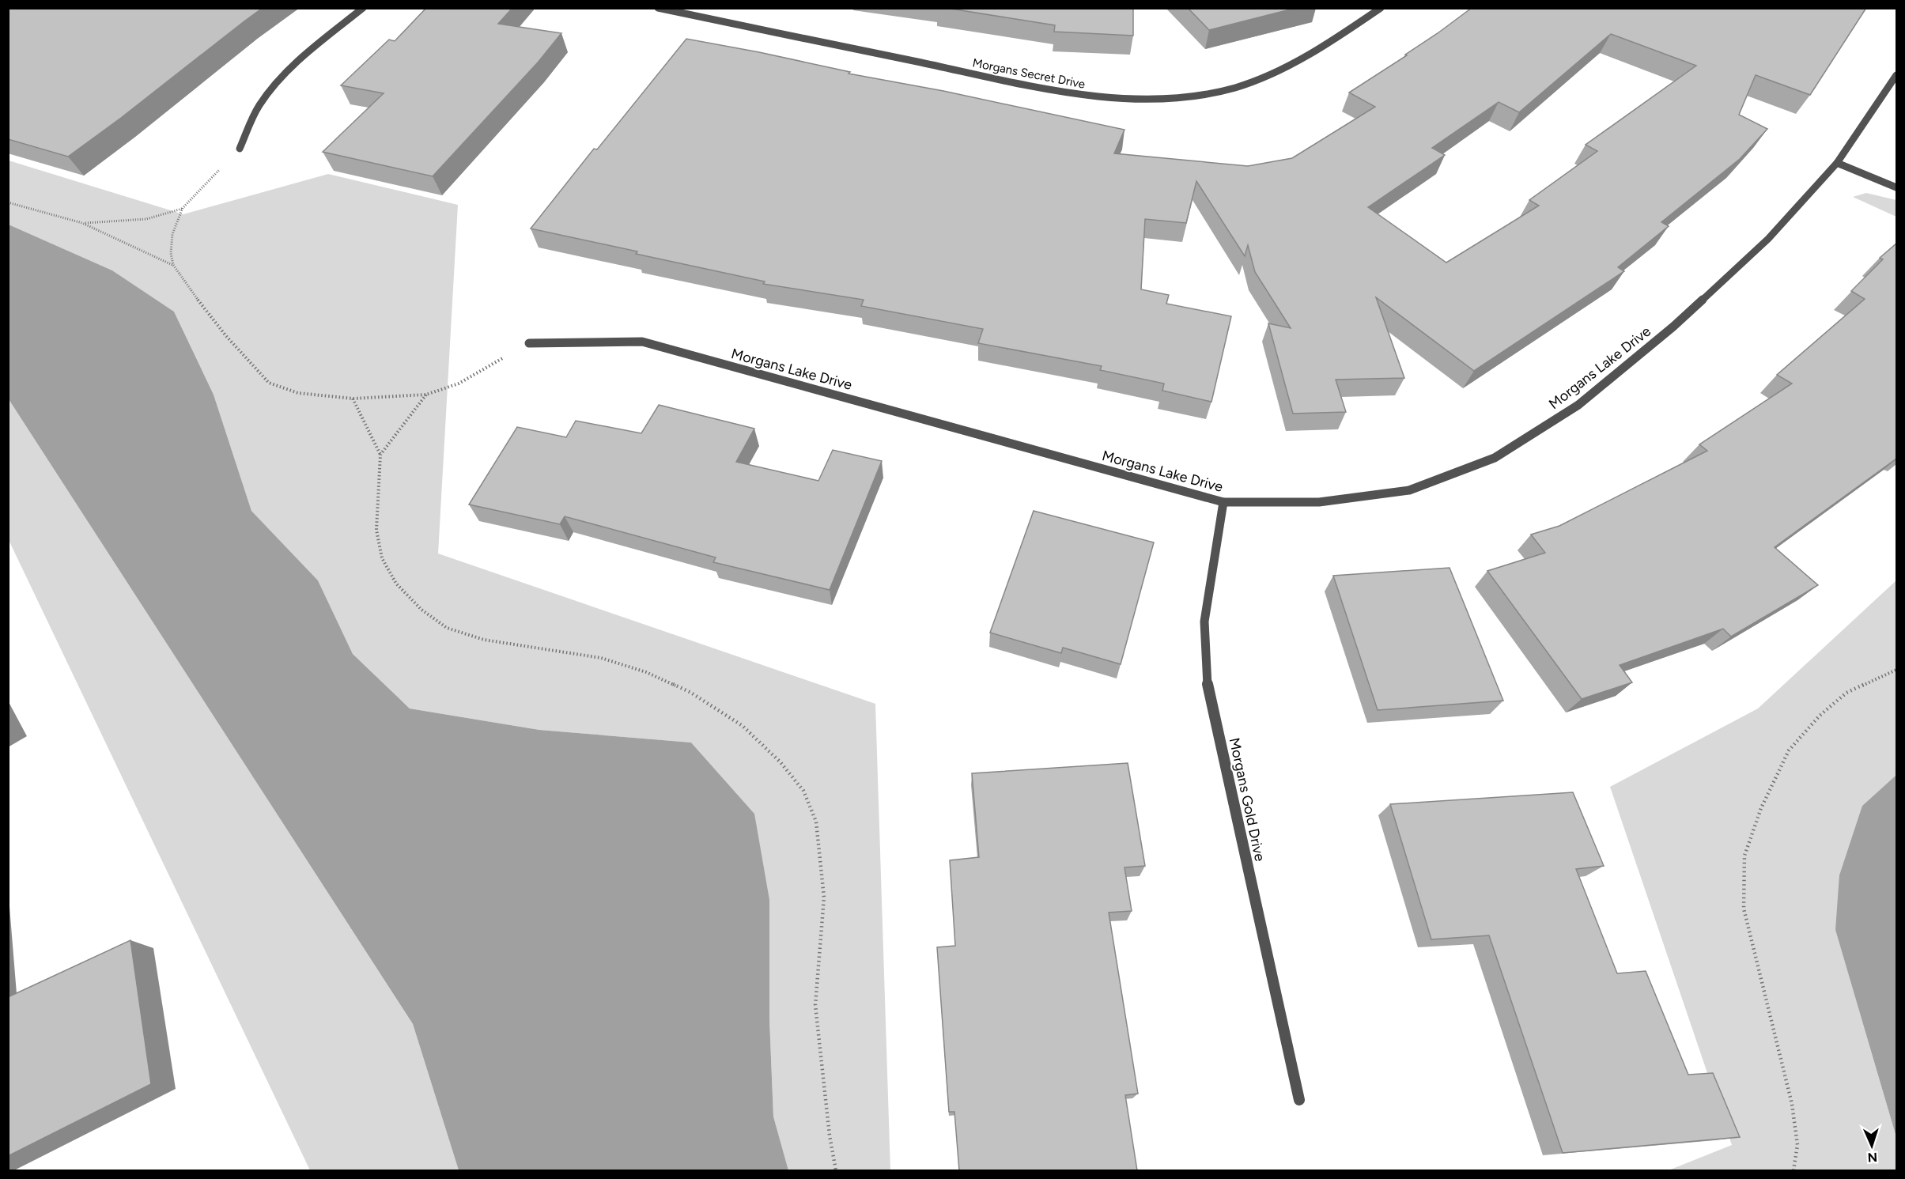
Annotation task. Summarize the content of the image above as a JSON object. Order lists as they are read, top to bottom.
{
  "streets": {
    "street": ["Morgans Secret Drive", "Morgans Lake Drive", "Morgans Gold Drive"]
  },
  "crossings": [
    ["Morgans Lake Drive", "Morgans Gold Drive"]
  ],
  "north": "bottom"
}
